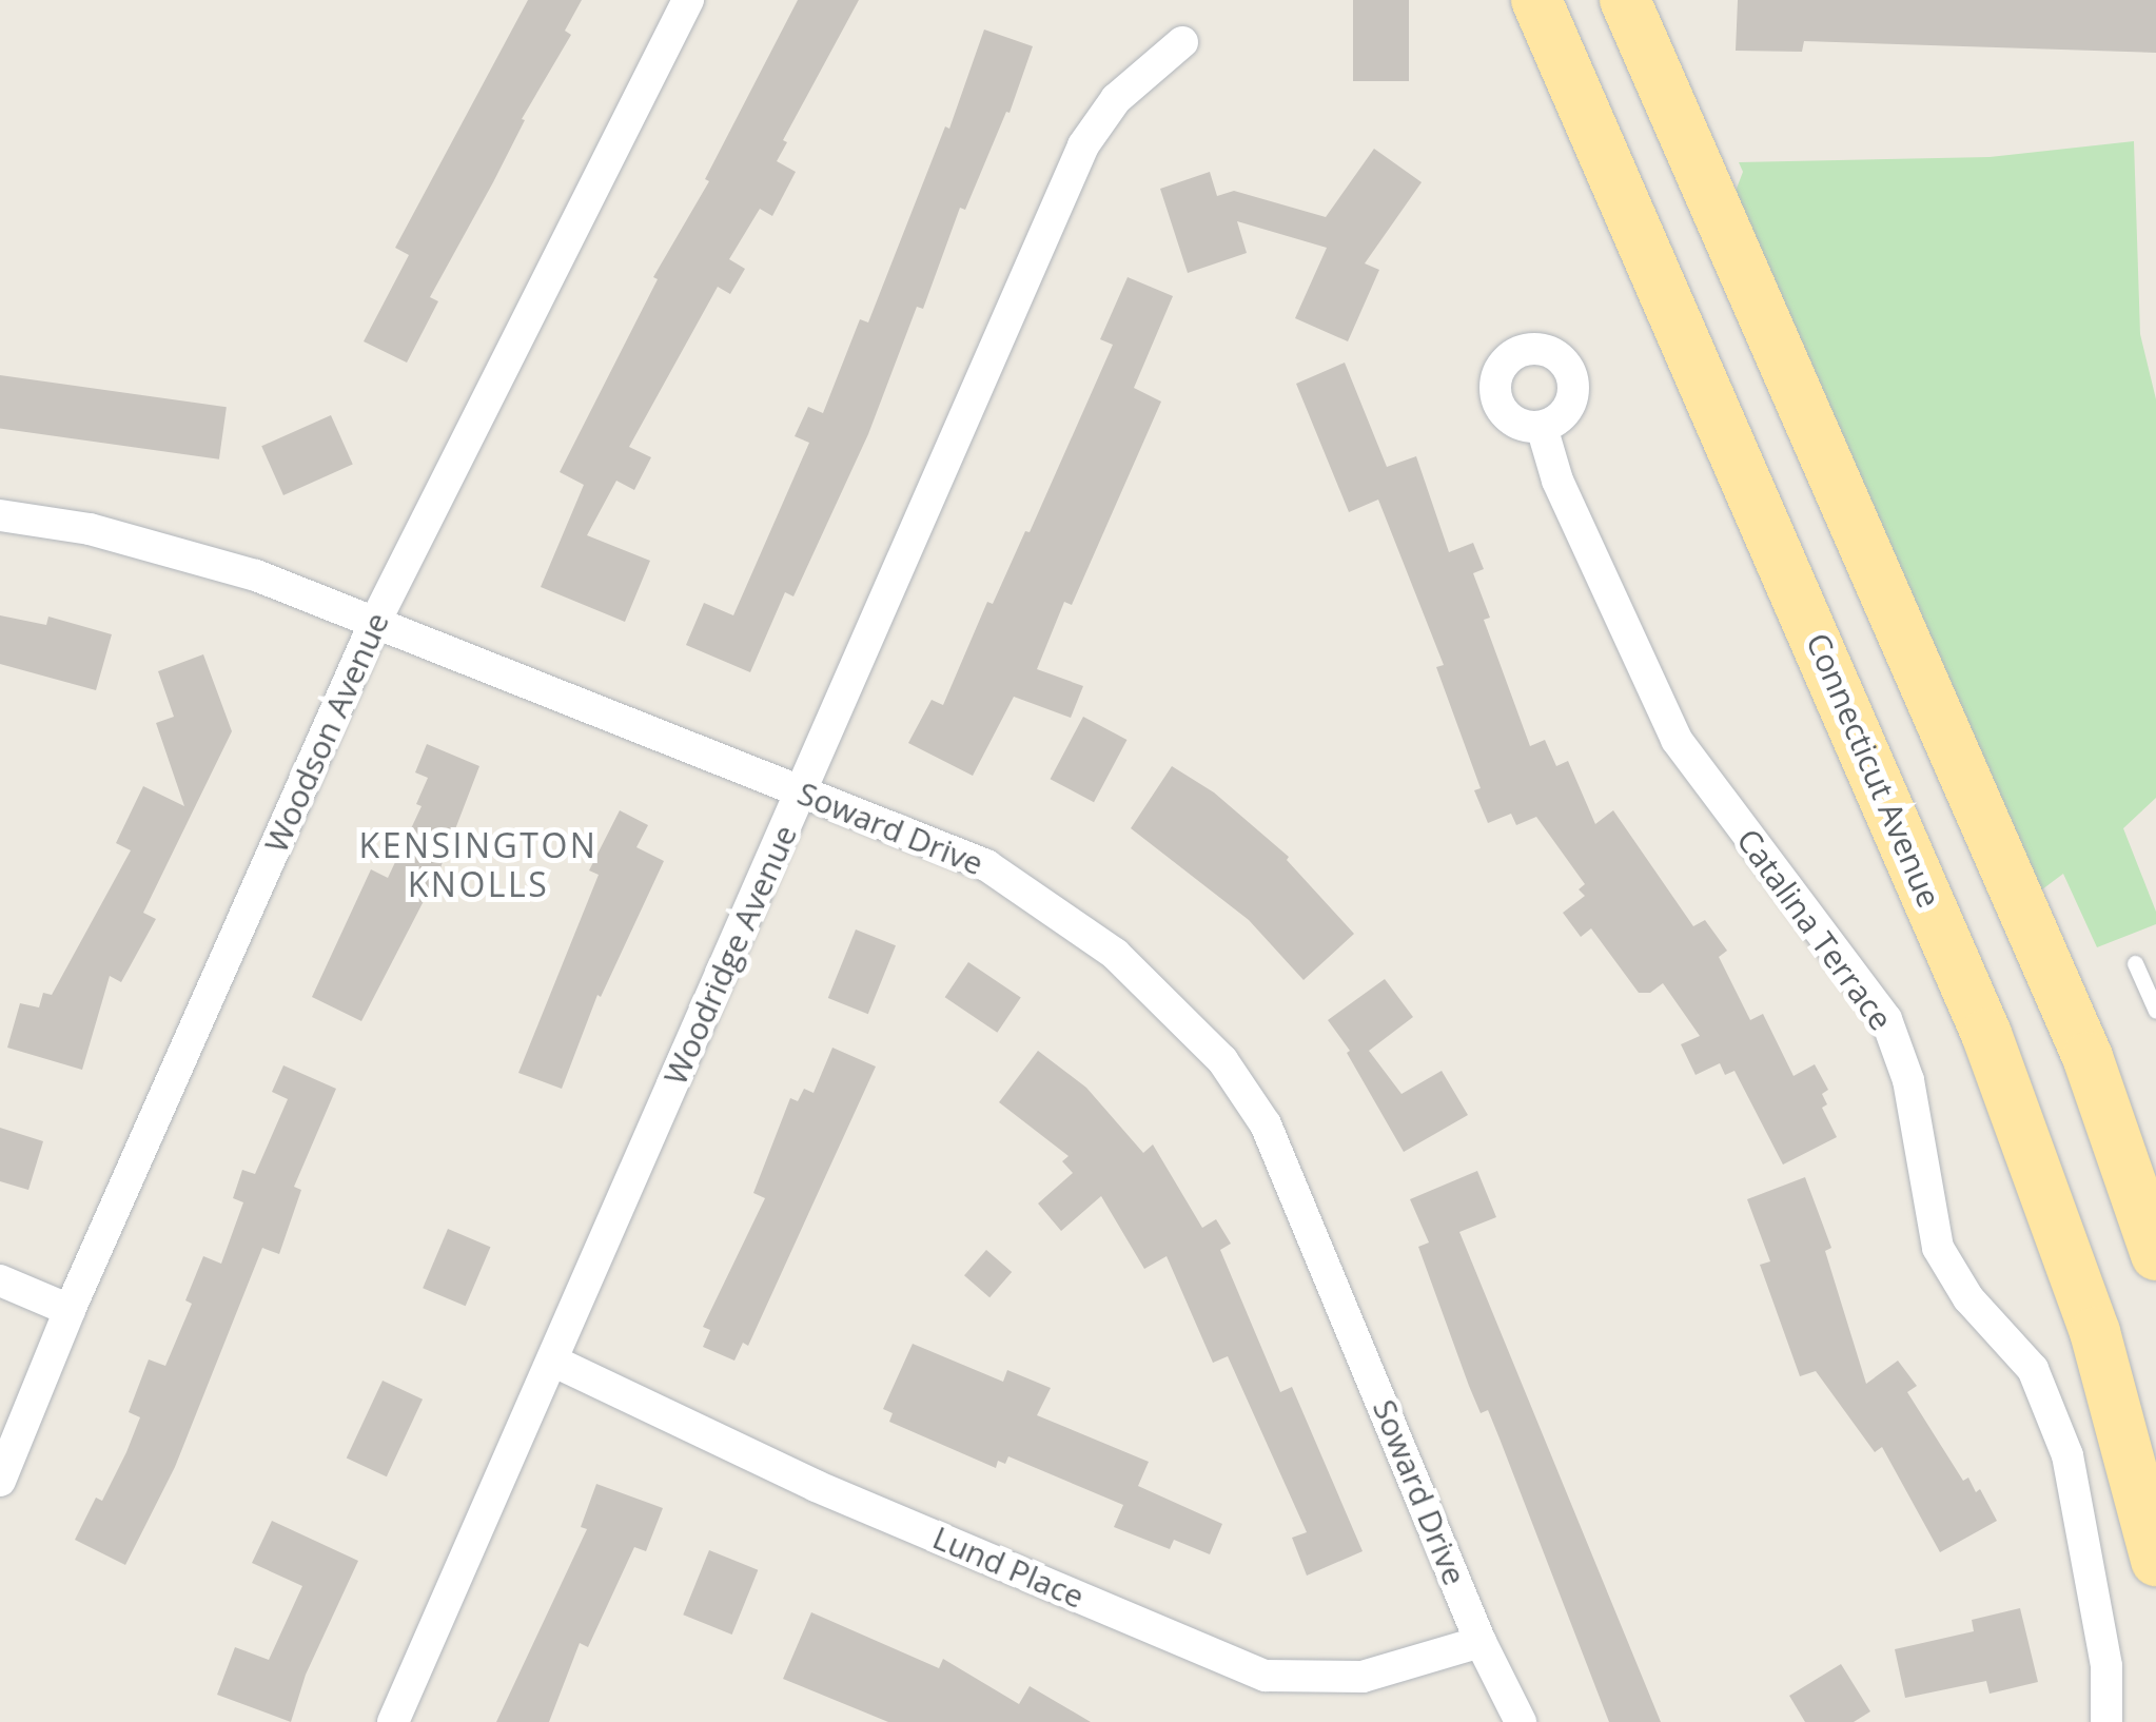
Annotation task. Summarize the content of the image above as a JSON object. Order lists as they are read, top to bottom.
{
  "streets": {
    "main road": ["Connecticut Avenue"],
    "street": [
      "Woodson Avenue",
      "Soward Drive",
      "Catalina Terrace",
      "Woodridge Avenue",
      "Lund Place"
    ]
  },
  "crossings": [
    ["Woodson Avenue", "Soward Drive"],
    ["Soward Drive", "Woodridge Avenue"],
    ["Soward Drive", "Lund Place"],
    ["Woodridge Avenue", "Lund Place"]
  ],
  "districts": ["KENSINGTON KNOLLS"]
}
